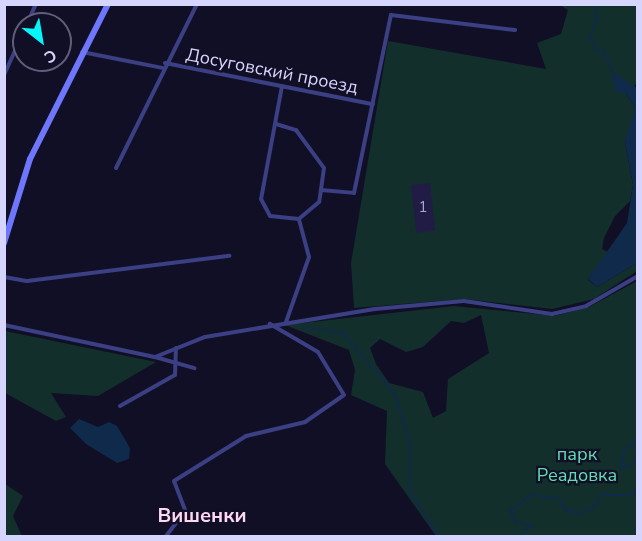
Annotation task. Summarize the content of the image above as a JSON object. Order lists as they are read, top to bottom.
{
  "streets": {
    "street": ["Досуговский проезд"]
  },
  "districts": ["Вишенки"],
  "parks": ["парк Реадовка"],
  "house_numbers": ["1"],
  "north": "bottom right"
}
